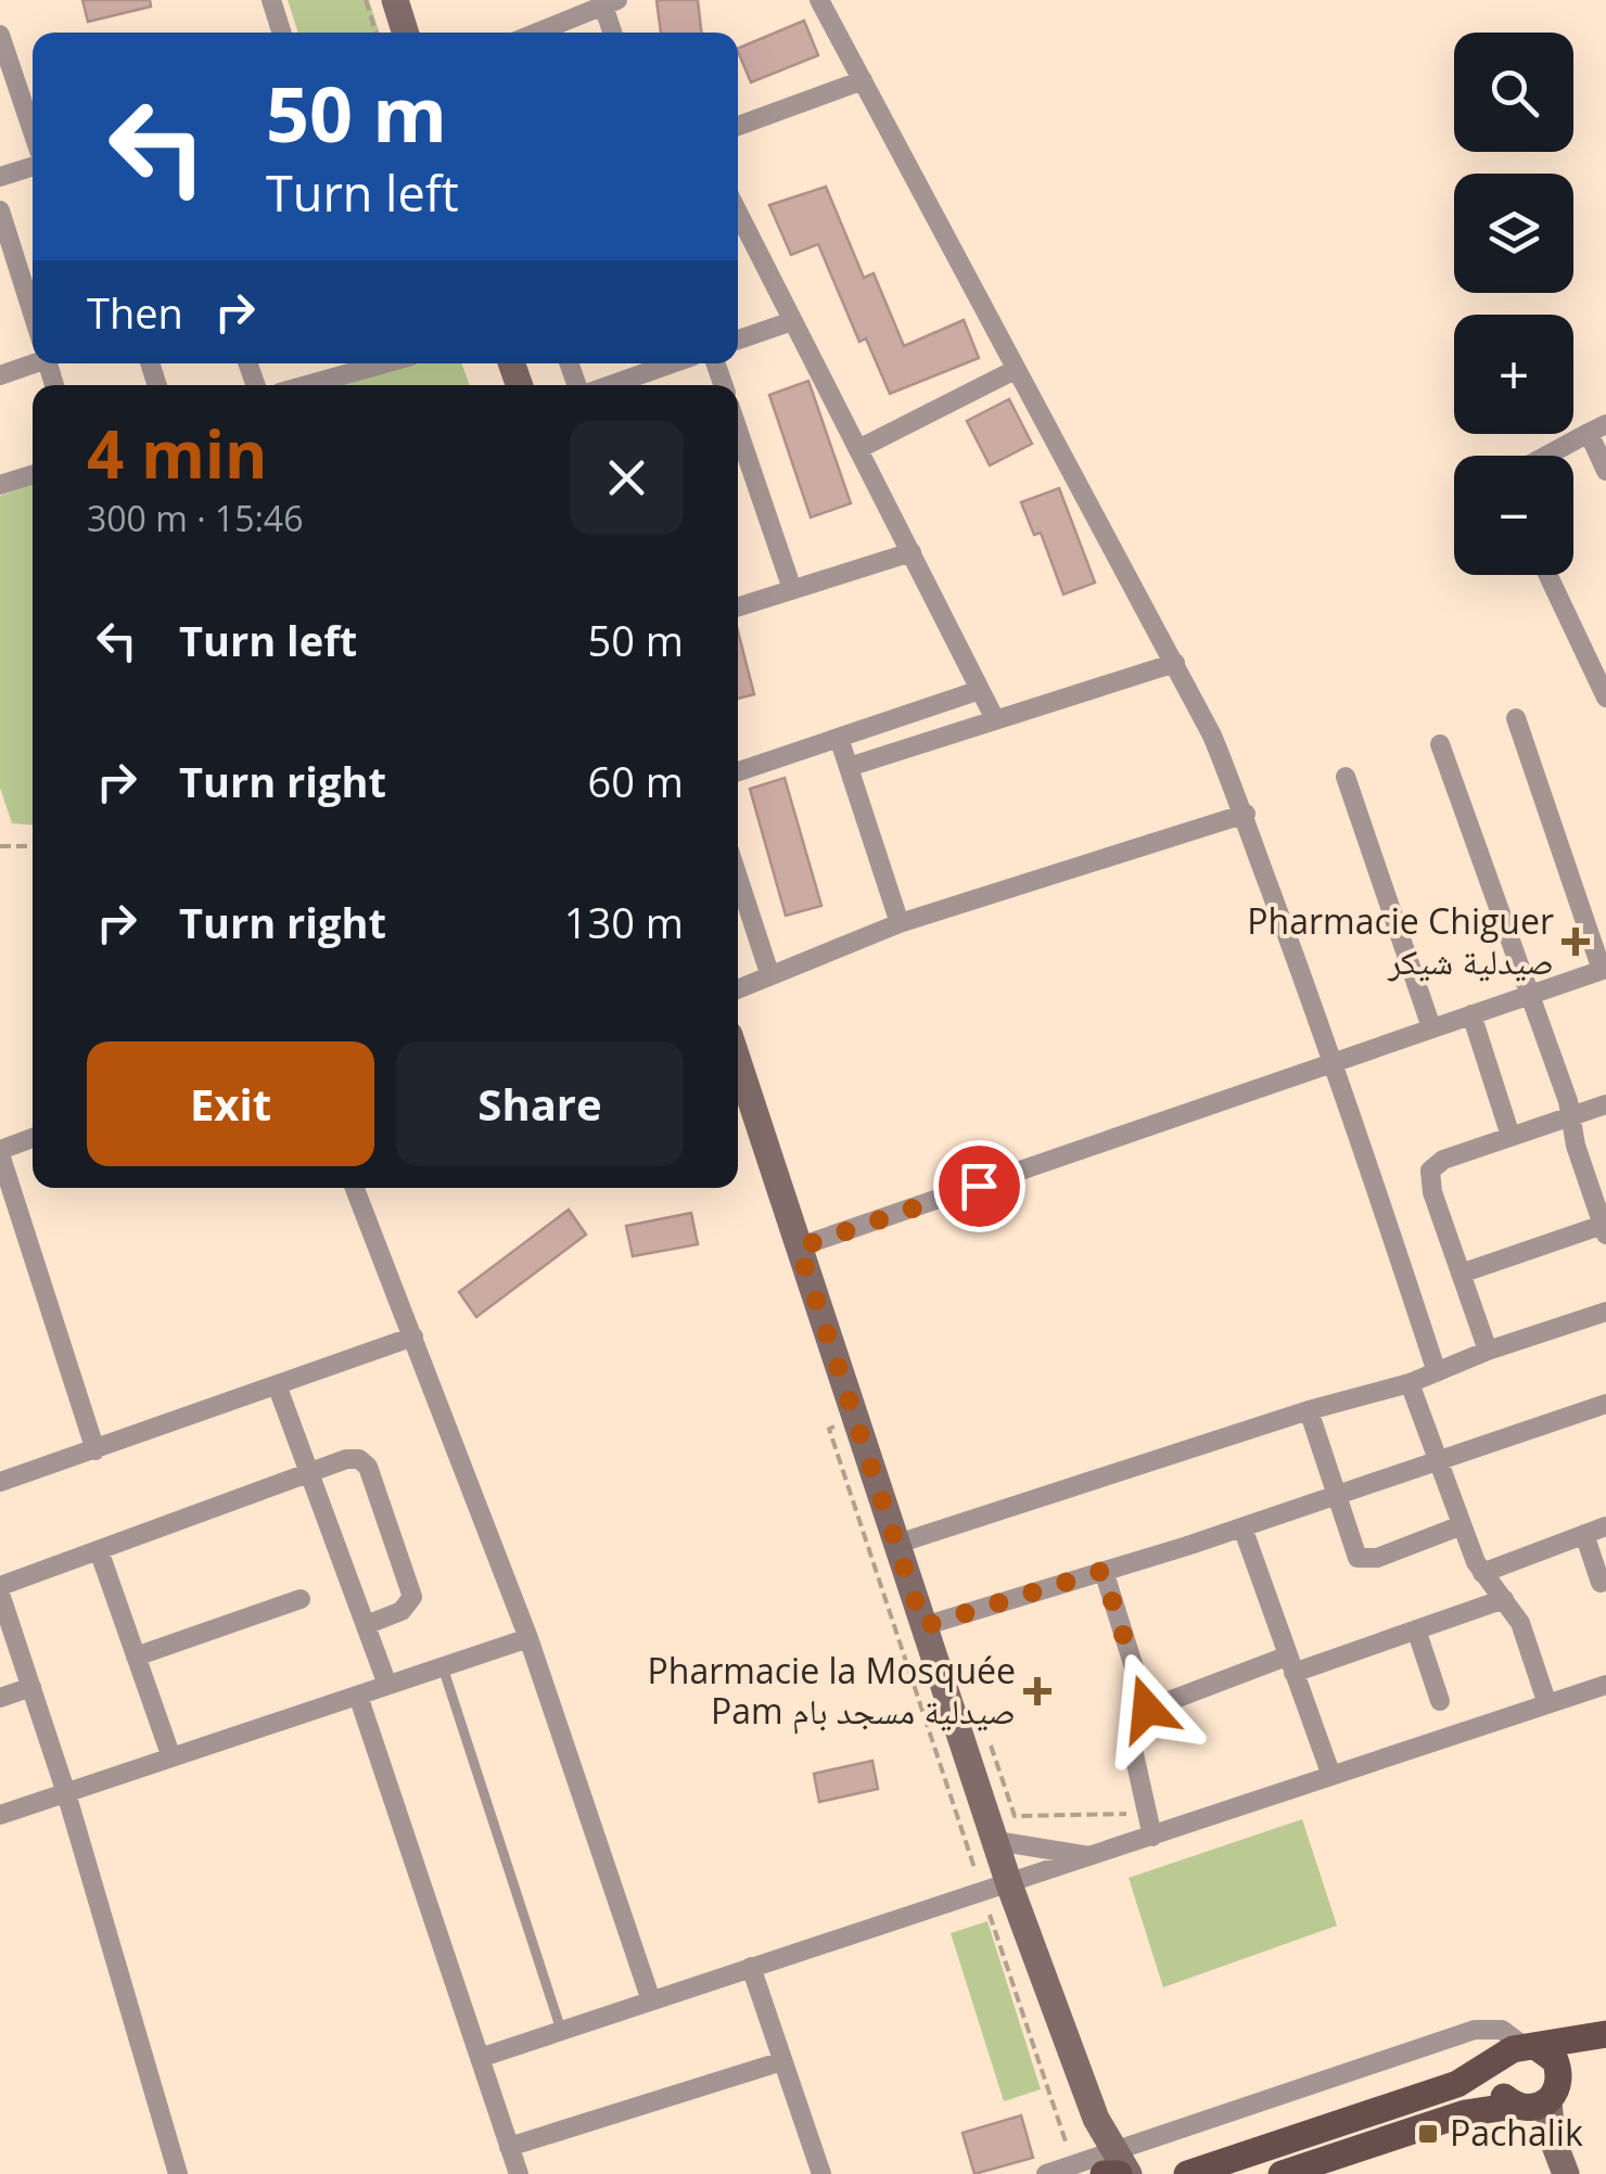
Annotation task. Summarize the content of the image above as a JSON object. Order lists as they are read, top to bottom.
{
  "places": {
    "health": ["Pharmacie Chiguer صيدلية شيكر", "Pharmacie la Mosquée Pam صيدلية مسجد بام"],
    "transit": ["Pachalik"]
  },
  "page": {
    "map_buttons": ["+", "−"],
    "turn": ["50 m", "Turn left"],
    "then": "Then",
    "heading": ["4 min", "300 m · 15:46"],
    "list": [
      {
        "name": "Turn left",
        "value": "50 m"
      },
      {
        "name": "Turn right",
        "value": "60 m"
      },
      {
        "name": "Turn right",
        "value": "130 m"
      }
    ],
    "buttons": ["Exit", "Share"]
  }
}
